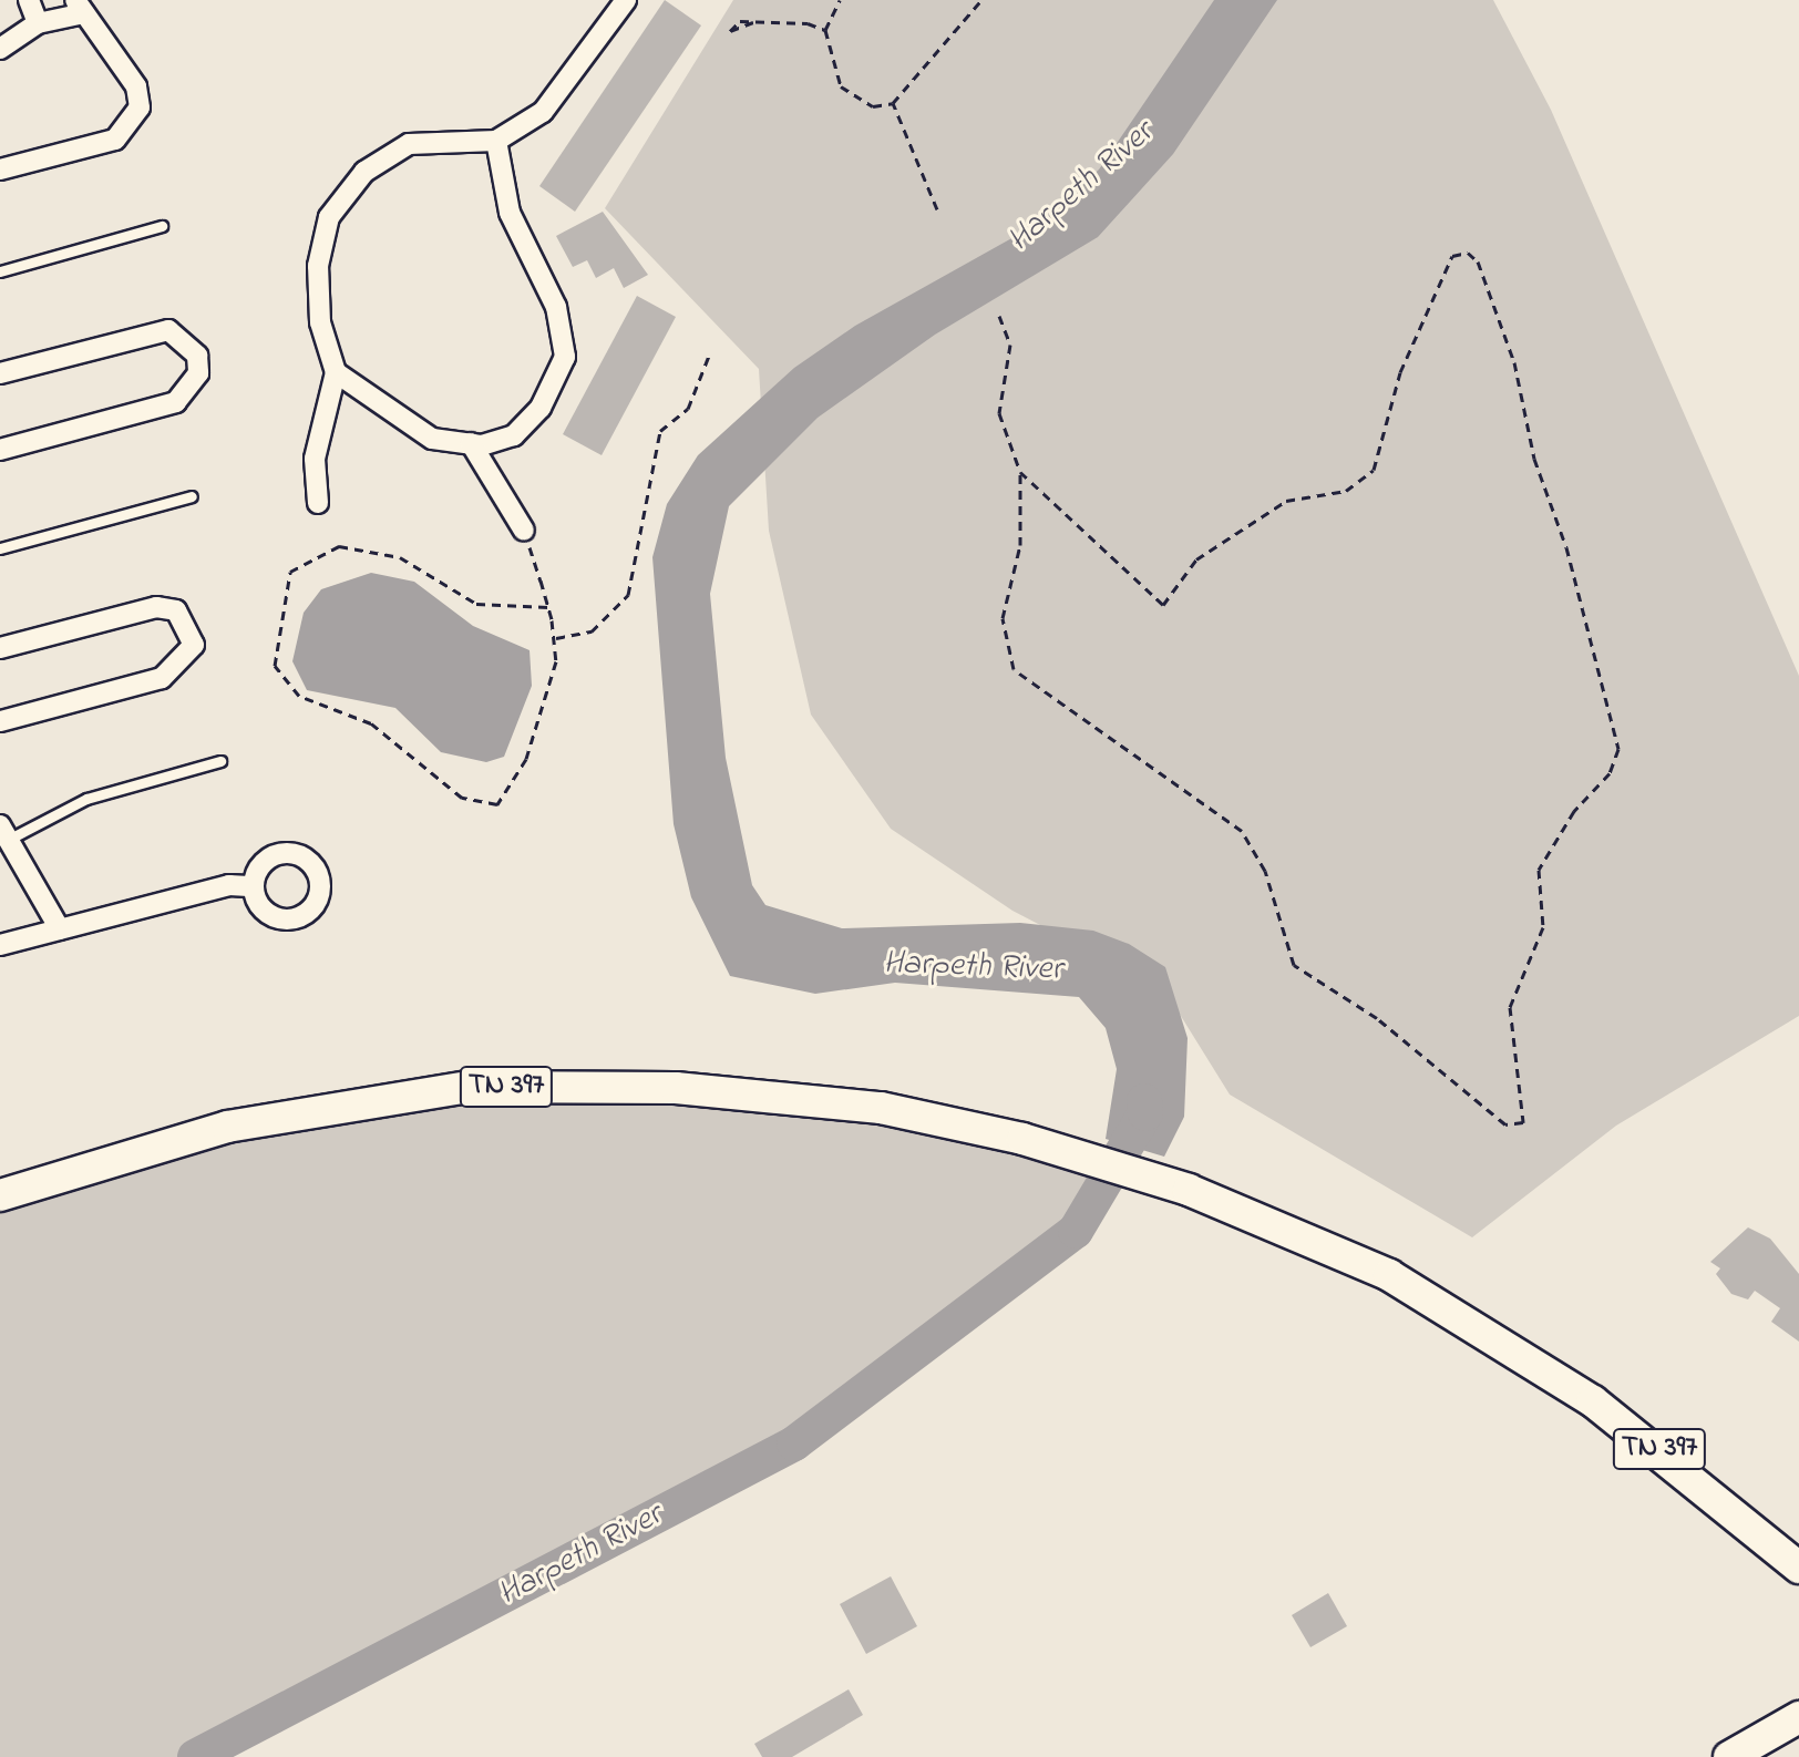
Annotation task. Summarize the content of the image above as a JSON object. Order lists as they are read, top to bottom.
{
  "streets": {
    "main road": ["TN 397"]
  },
  "water": ["Harpeth River"]
}
